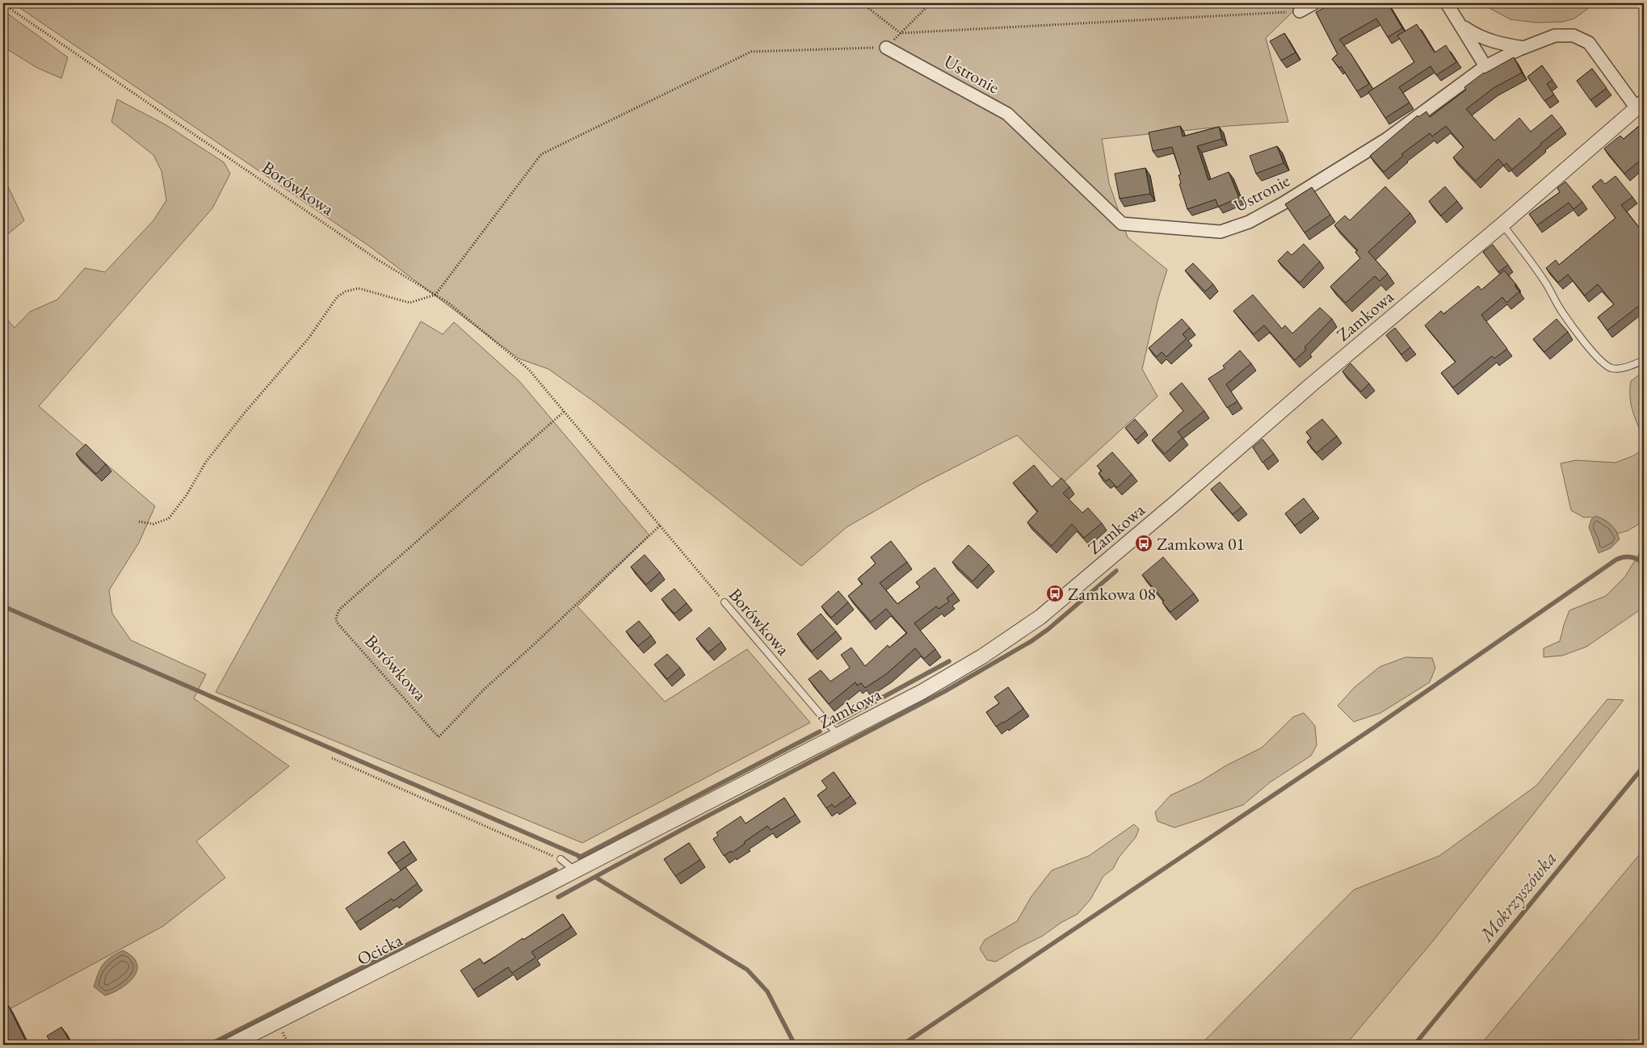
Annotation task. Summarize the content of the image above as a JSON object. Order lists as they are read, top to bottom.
{
  "streets": {
    "street": ["Ustronie", "Zamkowa", "Ocicka"],
    "lane": ["Borówkowa"]
  },
  "crossings": [
    ["Ustronie", "Zamkowa"],
    ["Borówkowa", "Zamkowa"],
    ["Zamkowa", "Ocicka"]
  ],
  "water": ["Mokrzyszówka"],
  "places": {
    "bus stop": ["Zamkowa 01", "Zamkowa 08"]
  }
}
